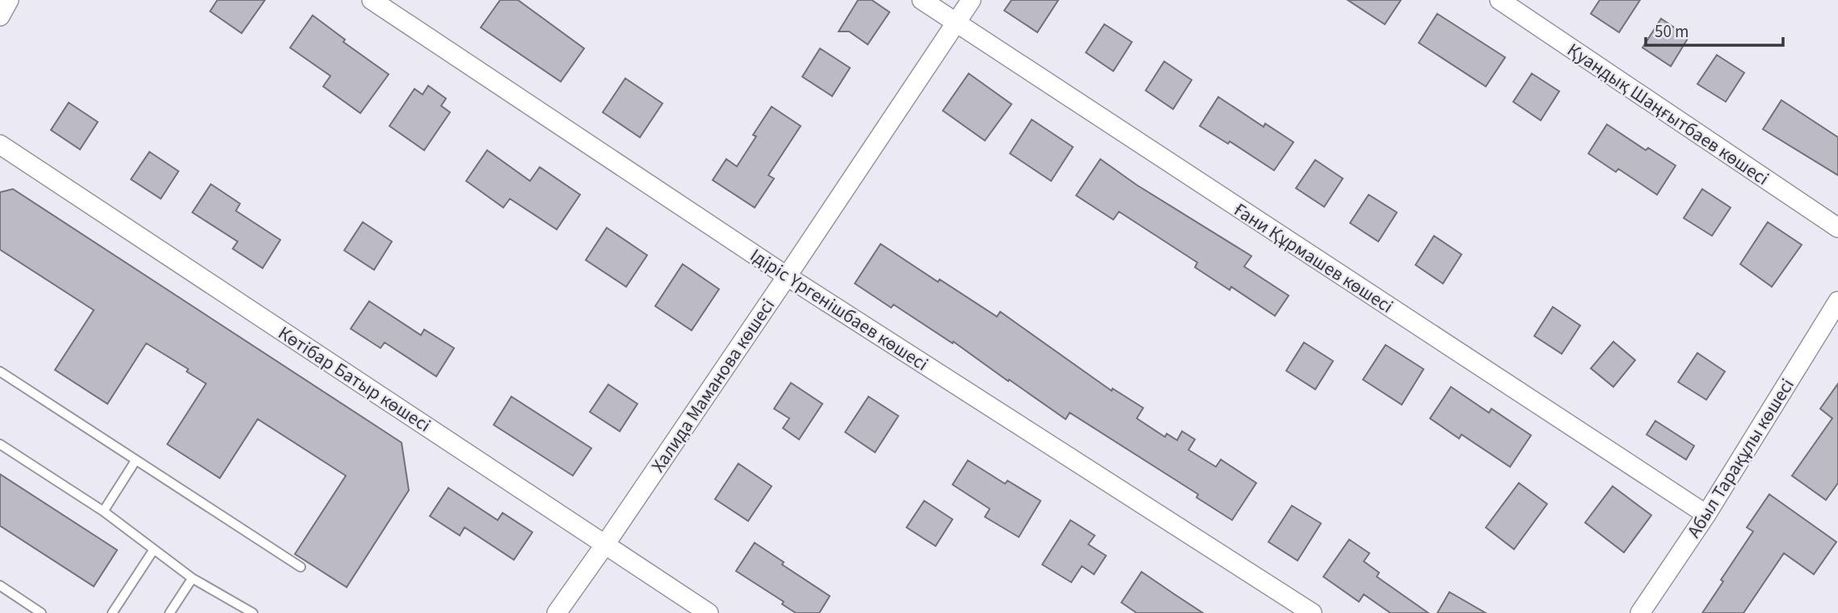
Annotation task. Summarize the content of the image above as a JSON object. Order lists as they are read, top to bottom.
{
  "streets": {
    "street": [
      "Қуандық Шаңғытбаев көшесі",
      "Ғани Құрмашев көшесі",
      "Ідіріс Үргенішбаев көшесі",
      "Көтібар Батыр көшесі",
      "Халида Маманова көшесі",
      "Абыл Тарақұлы көшесі"
    ]
  },
  "crossings": [
    ["Ғани Құрмашев көшесі", "Халида Маманова көшесі"],
    ["Ғани Құрмашев көшесі", "Абыл Тарақұлы көшесі"],
    ["Ідіріс Үргенішбаев көшесі", "Халида Маманова көшесі"],
    ["Көтібар Батыр көшесі", "Халида Маманова көшесі"]
  ],
  "scale_bar": "50 m"
}
